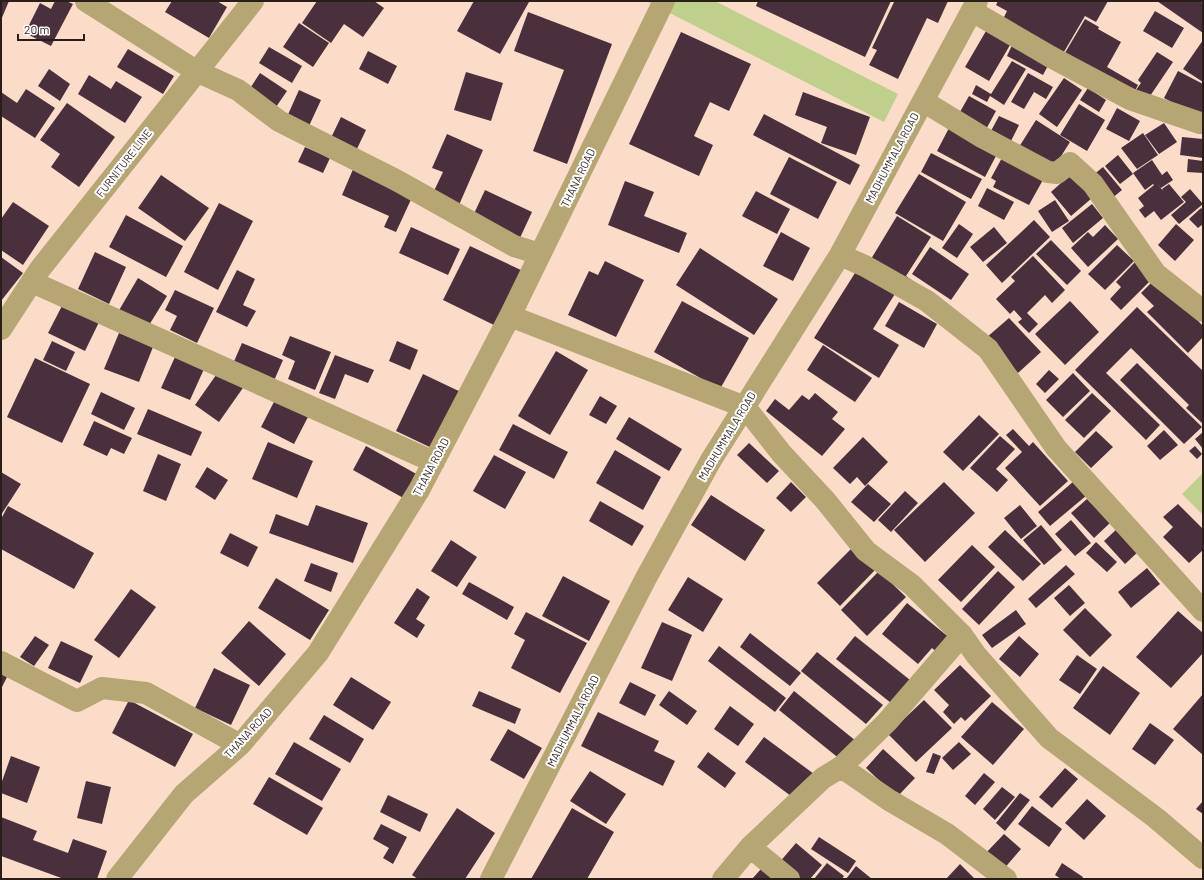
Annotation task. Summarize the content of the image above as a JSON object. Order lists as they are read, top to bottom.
{
  "streets": {
    "street": ["MADHUMMALA ROAD", "FURNITURE LINE", "THANA ROAD"]
  },
  "scale_bar": "20 m"
}
